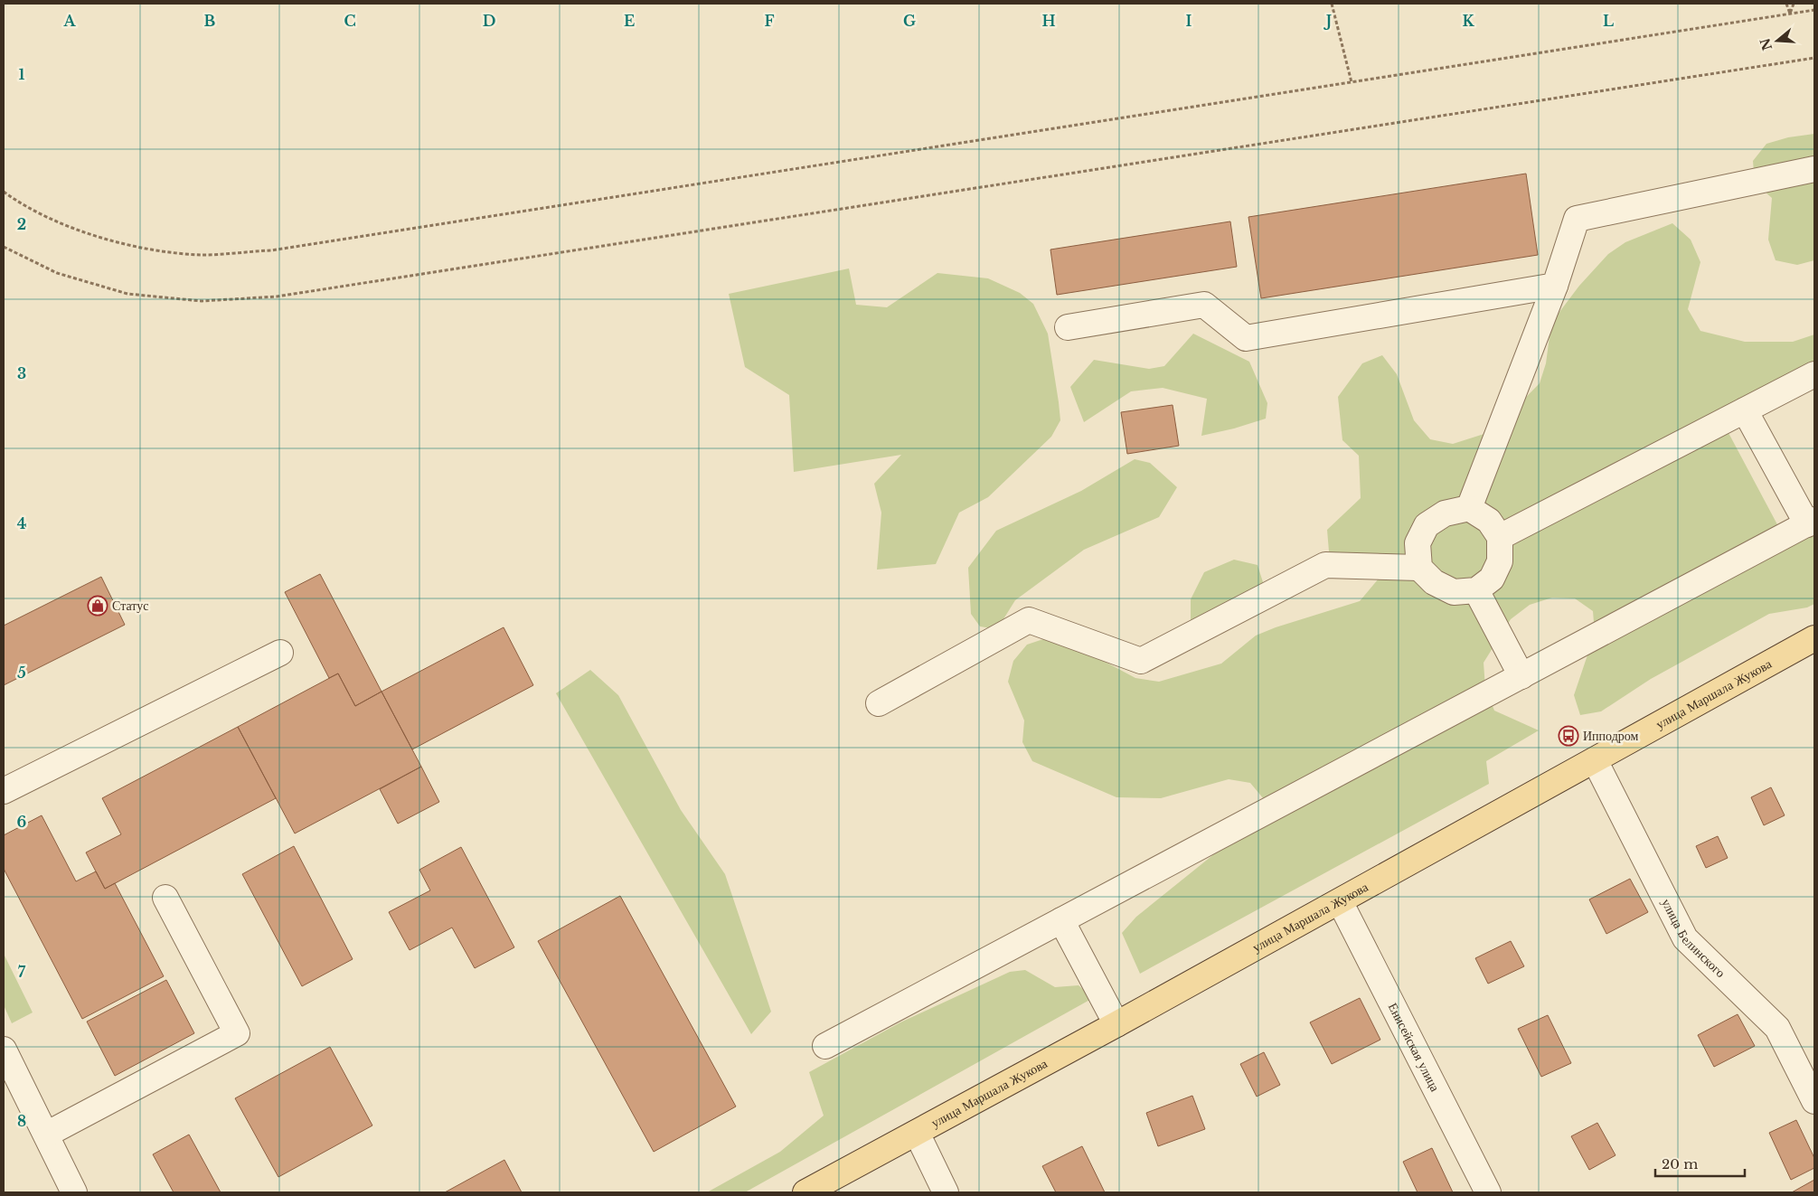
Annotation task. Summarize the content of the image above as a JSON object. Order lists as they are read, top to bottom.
{
  "streets": {
    "main road": ["улица Маршала Жукова"],
    "street": ["улица Белинского", "Енисейская улица"]
  },
  "crossings": [
    ["улица Маршала Жукова", "улица Белинского"],
    ["улица Маршала Жукова", "Енисейская улица"]
  ],
  "places": {
    "shop": ["Статус"],
    "bus stop": ["Ипподром"]
  },
  "scale_bar": "20 m",
  "north": "left",
  "grid": {
    "columns": [
      "A",
      "B",
      "C",
      "D",
      "E",
      "F",
      "G",
      "H",
      "I",
      "J",
      "K",
      "L"
    ],
    "rows": [
      "1",
      "2",
      "3",
      "4",
      "5",
      "6",
      "7",
      "8"
    ]
  }
}
